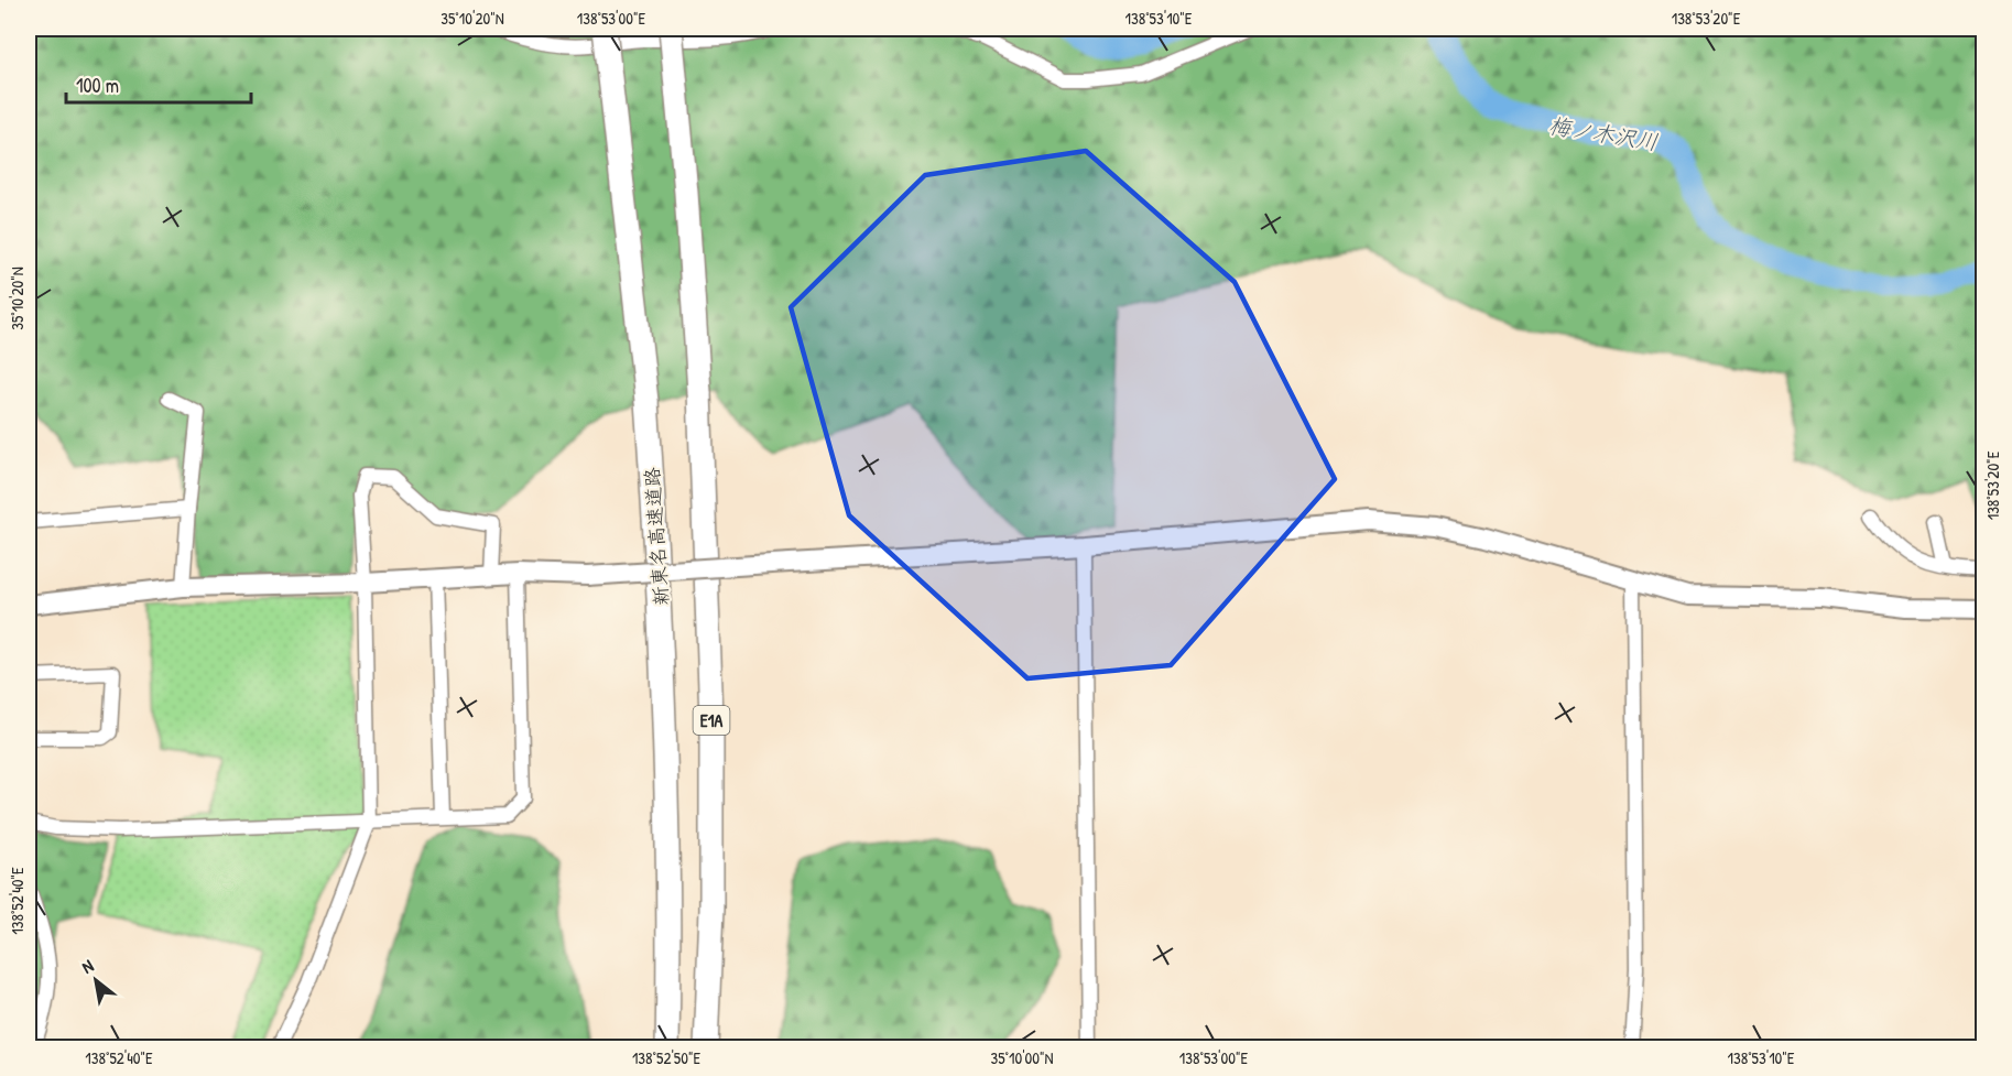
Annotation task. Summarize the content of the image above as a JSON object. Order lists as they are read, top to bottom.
{
  "streets": {
    "highway": ["新東名高速道路", "E1A"]
  },
  "water": ["梅ノ木沢川"],
  "scale_bar": "100 m",
  "north": "top left",
  "coordinates": [
    "35°10'20\"N",
    "138°53'00\"E",
    "138°53'10\"E",
    "138°53'20\"E",
    "138°52'40\"E",
    "138°52'50\"E",
    "35°10'00\"N"
  ]
}
